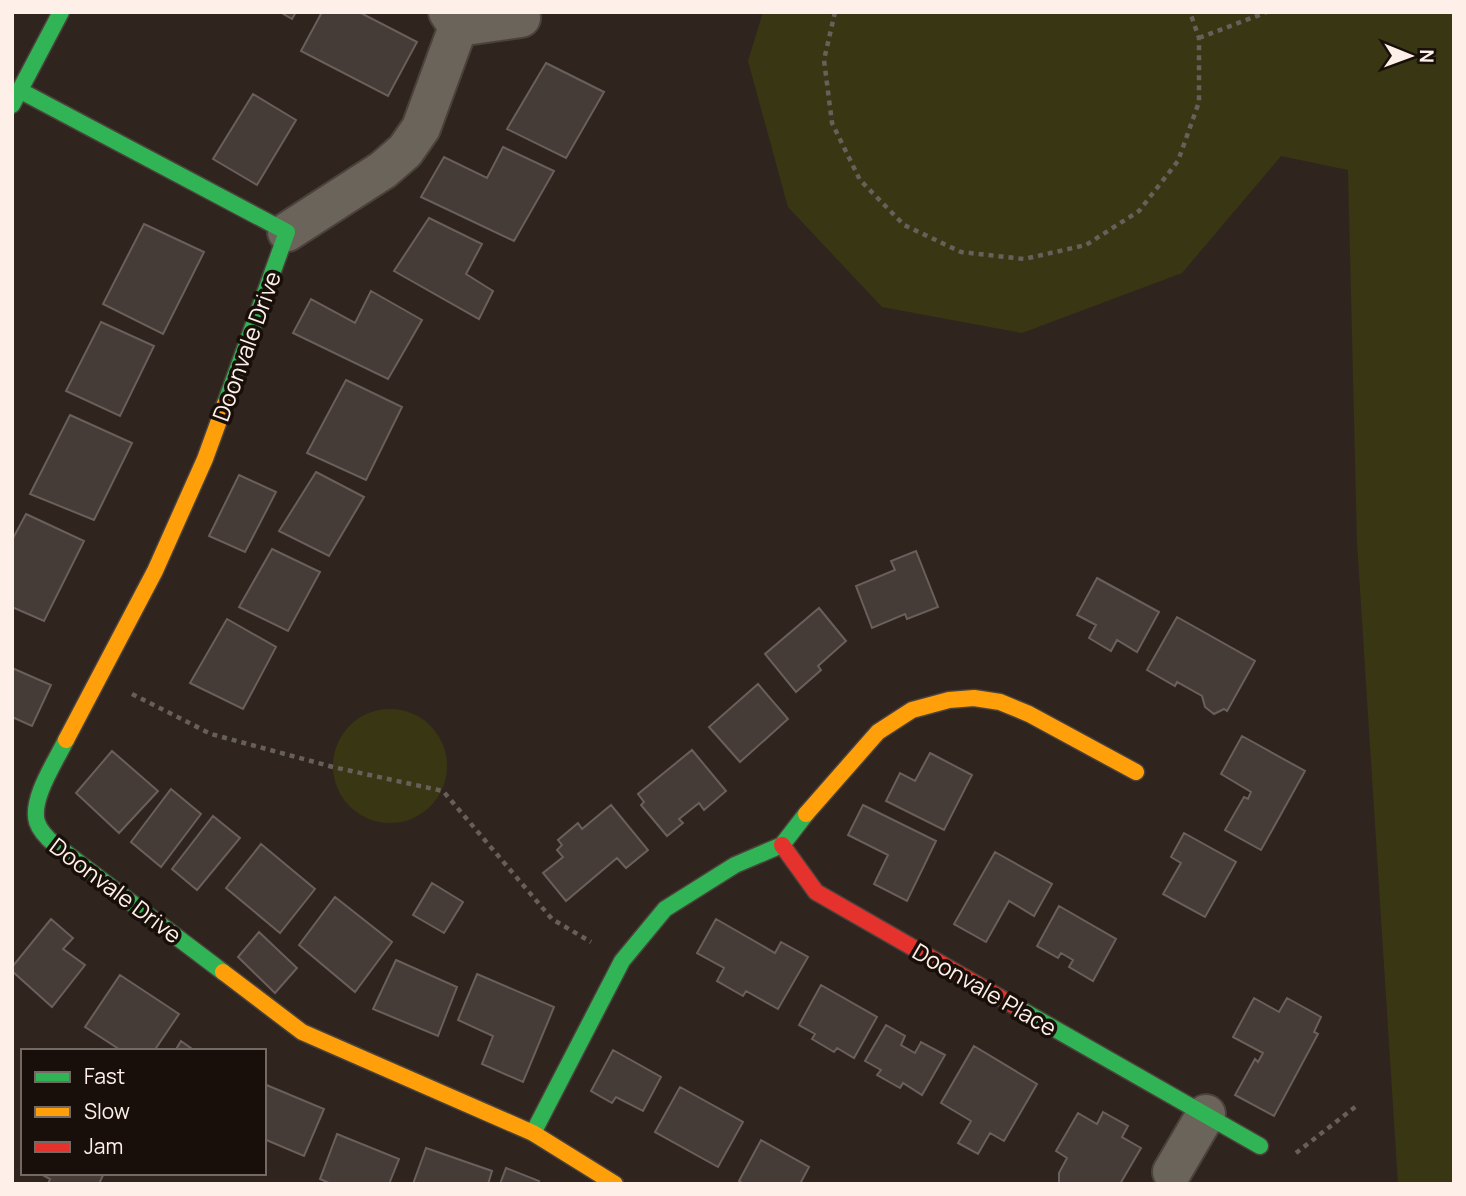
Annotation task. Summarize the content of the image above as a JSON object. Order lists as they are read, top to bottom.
{
  "streets": {
    "street": ["Doonvale Drive", "Doonvale Place"]
  },
  "legend": ["Fast", "Slow", "Jam"],
  "north": "right"
}
